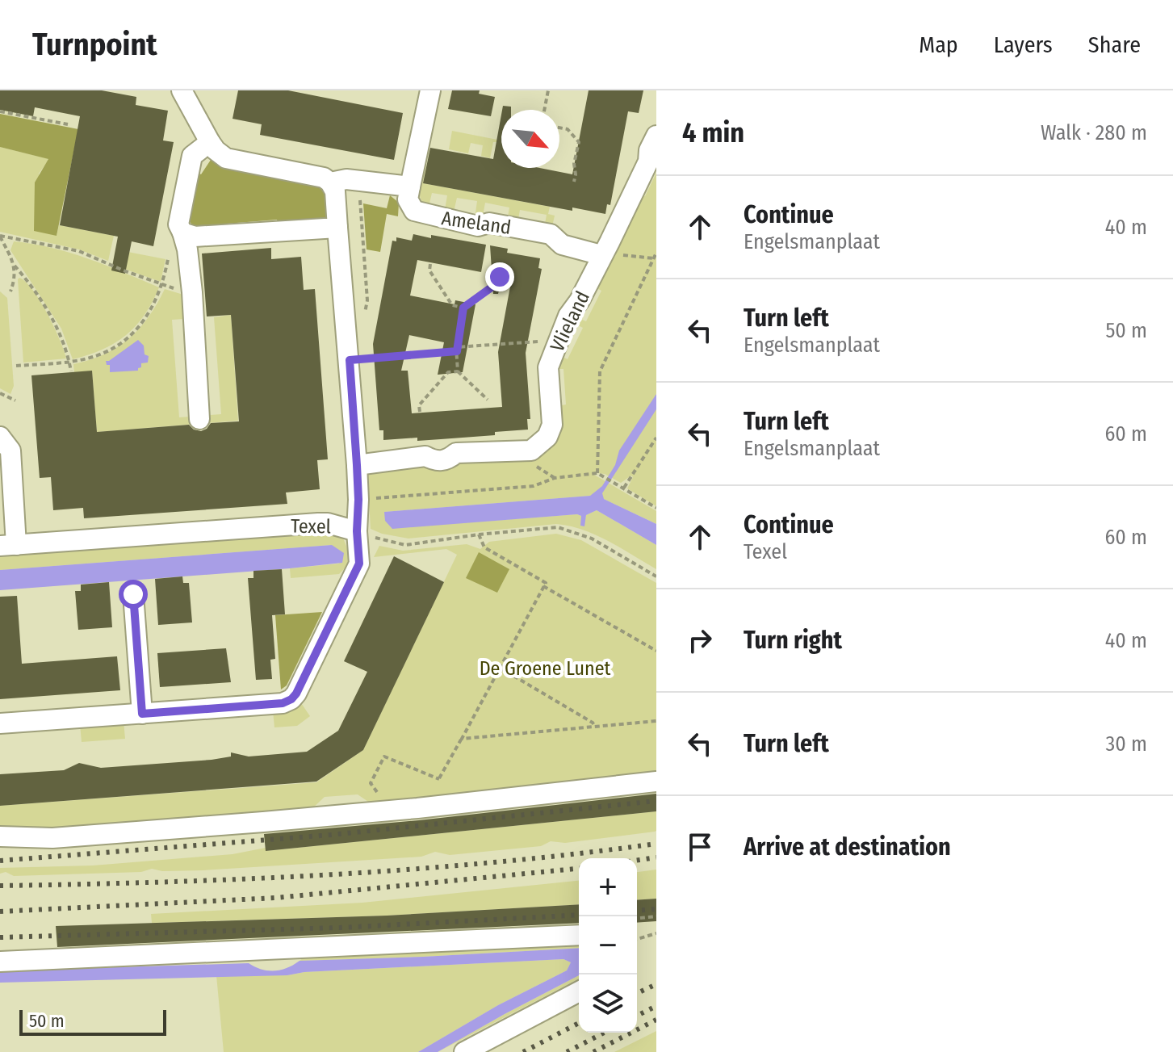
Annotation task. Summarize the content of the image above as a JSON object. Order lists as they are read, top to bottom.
{
  "streets": {
    "street": ["Ameland", "Vlieland", "Texel"]
  },
  "crossings": [
    ["Ameland", "Vlieland"],
    ["Vlieland", "Texel"]
  ],
  "parks": ["De Groene Lunet"],
  "scale_bar": "50 m",
  "north": "bottom right",
  "page": {
    "header": "Turnpoint",
    "nav": ["Map", "Layers", "Share"],
    "heading": ["4 min", "Walk · 280 m"],
    "list": [
      ["Continue", "Engelsmanplaat", "40 m"],
      ["Turn left", "Engelsmanplaat", "50 m"],
      ["Turn left", "Engelsmanplaat", "60 m"],
      ["Continue", "Texel", "60 m"],
      ["Turn right", "40 m"],
      ["Turn left", "30 m"],
      "Arrive at destination"
    ],
    "map_buttons": ["+", "−"],
    "scale": "50 m"
  }
}
